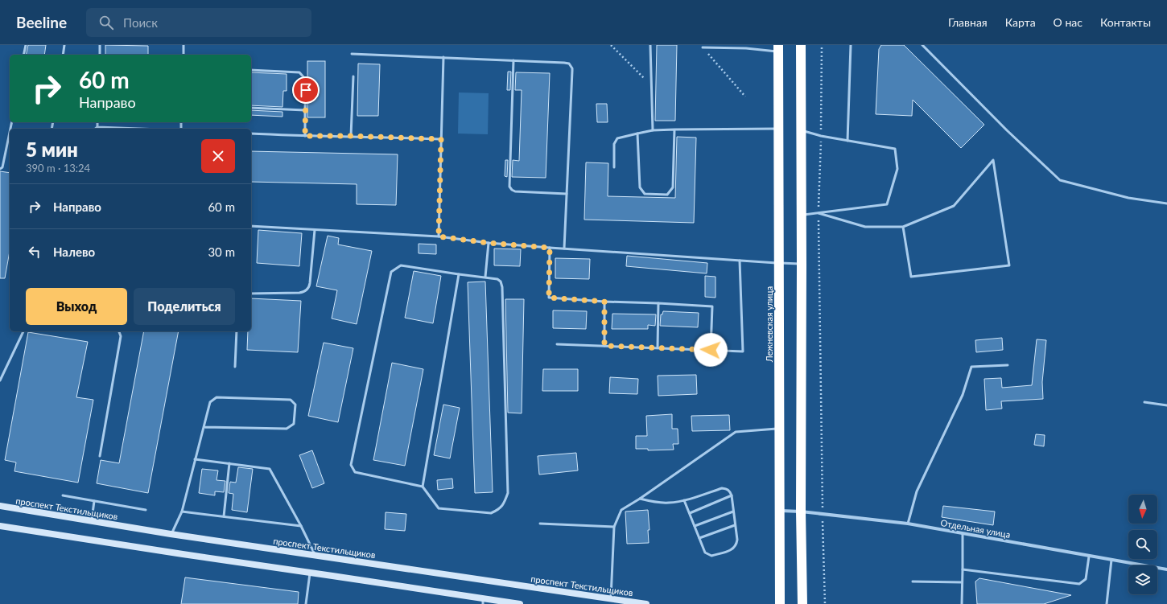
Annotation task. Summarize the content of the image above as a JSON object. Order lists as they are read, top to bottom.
{
  "streets": {
    "highway": ["Лежневская улица"],
    "main road": ["проспект Текстильщиков"],
    "street": ["Отдельная улица"]
  },
  "crossings": [
    ["Лежневская улица", "Отдельная улица"]
  ],
  "north": "bottom",
  "page": {
    "header": "Beeline",
    "search": "Поиск",
    "nav": [
      "Главная",
      "Карта",
      "О нас",
      "Контакты"
    ],
    "turn": ["60 m", "Направо"],
    "heading": ["5 мин", "390 m · 13:24"],
    "list": [
      {
        "name": "Направо",
        "value": "60 m"
      },
      {
        "name": "Налево",
        "value": "30 m"
      }
    ],
    "buttons": ["Выход", "Поделиться"]
  }
}
